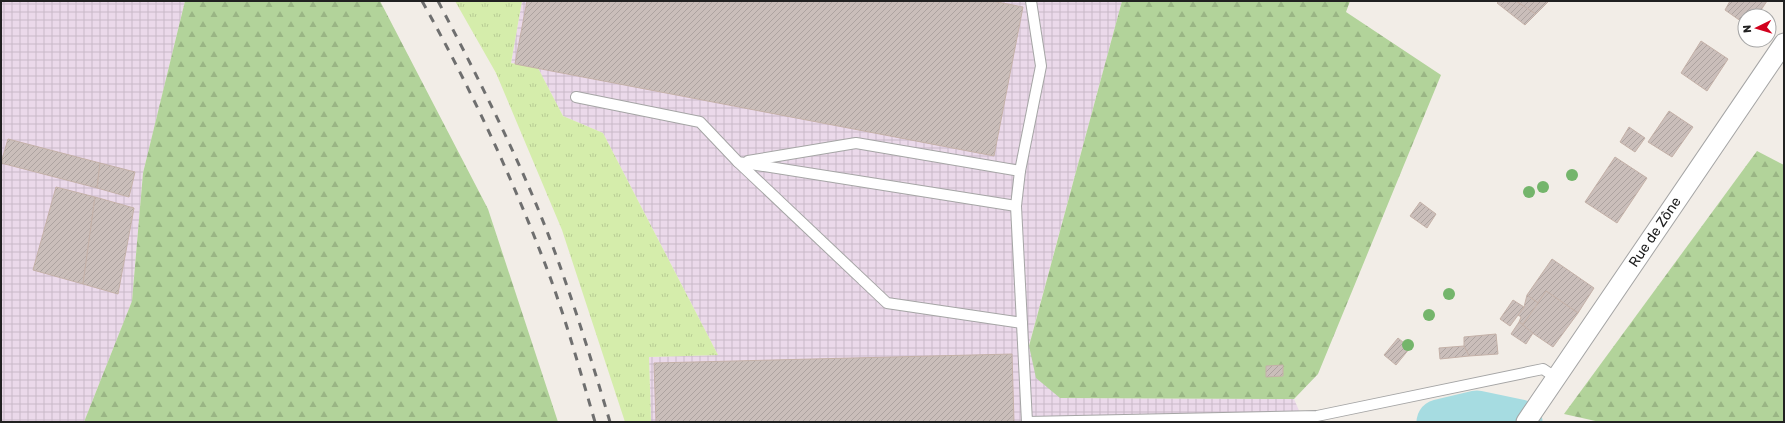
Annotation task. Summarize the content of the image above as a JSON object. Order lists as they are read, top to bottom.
{
  "streets": {
    "street": ["Rue de Zône"]
  },
  "north": "left"
}
